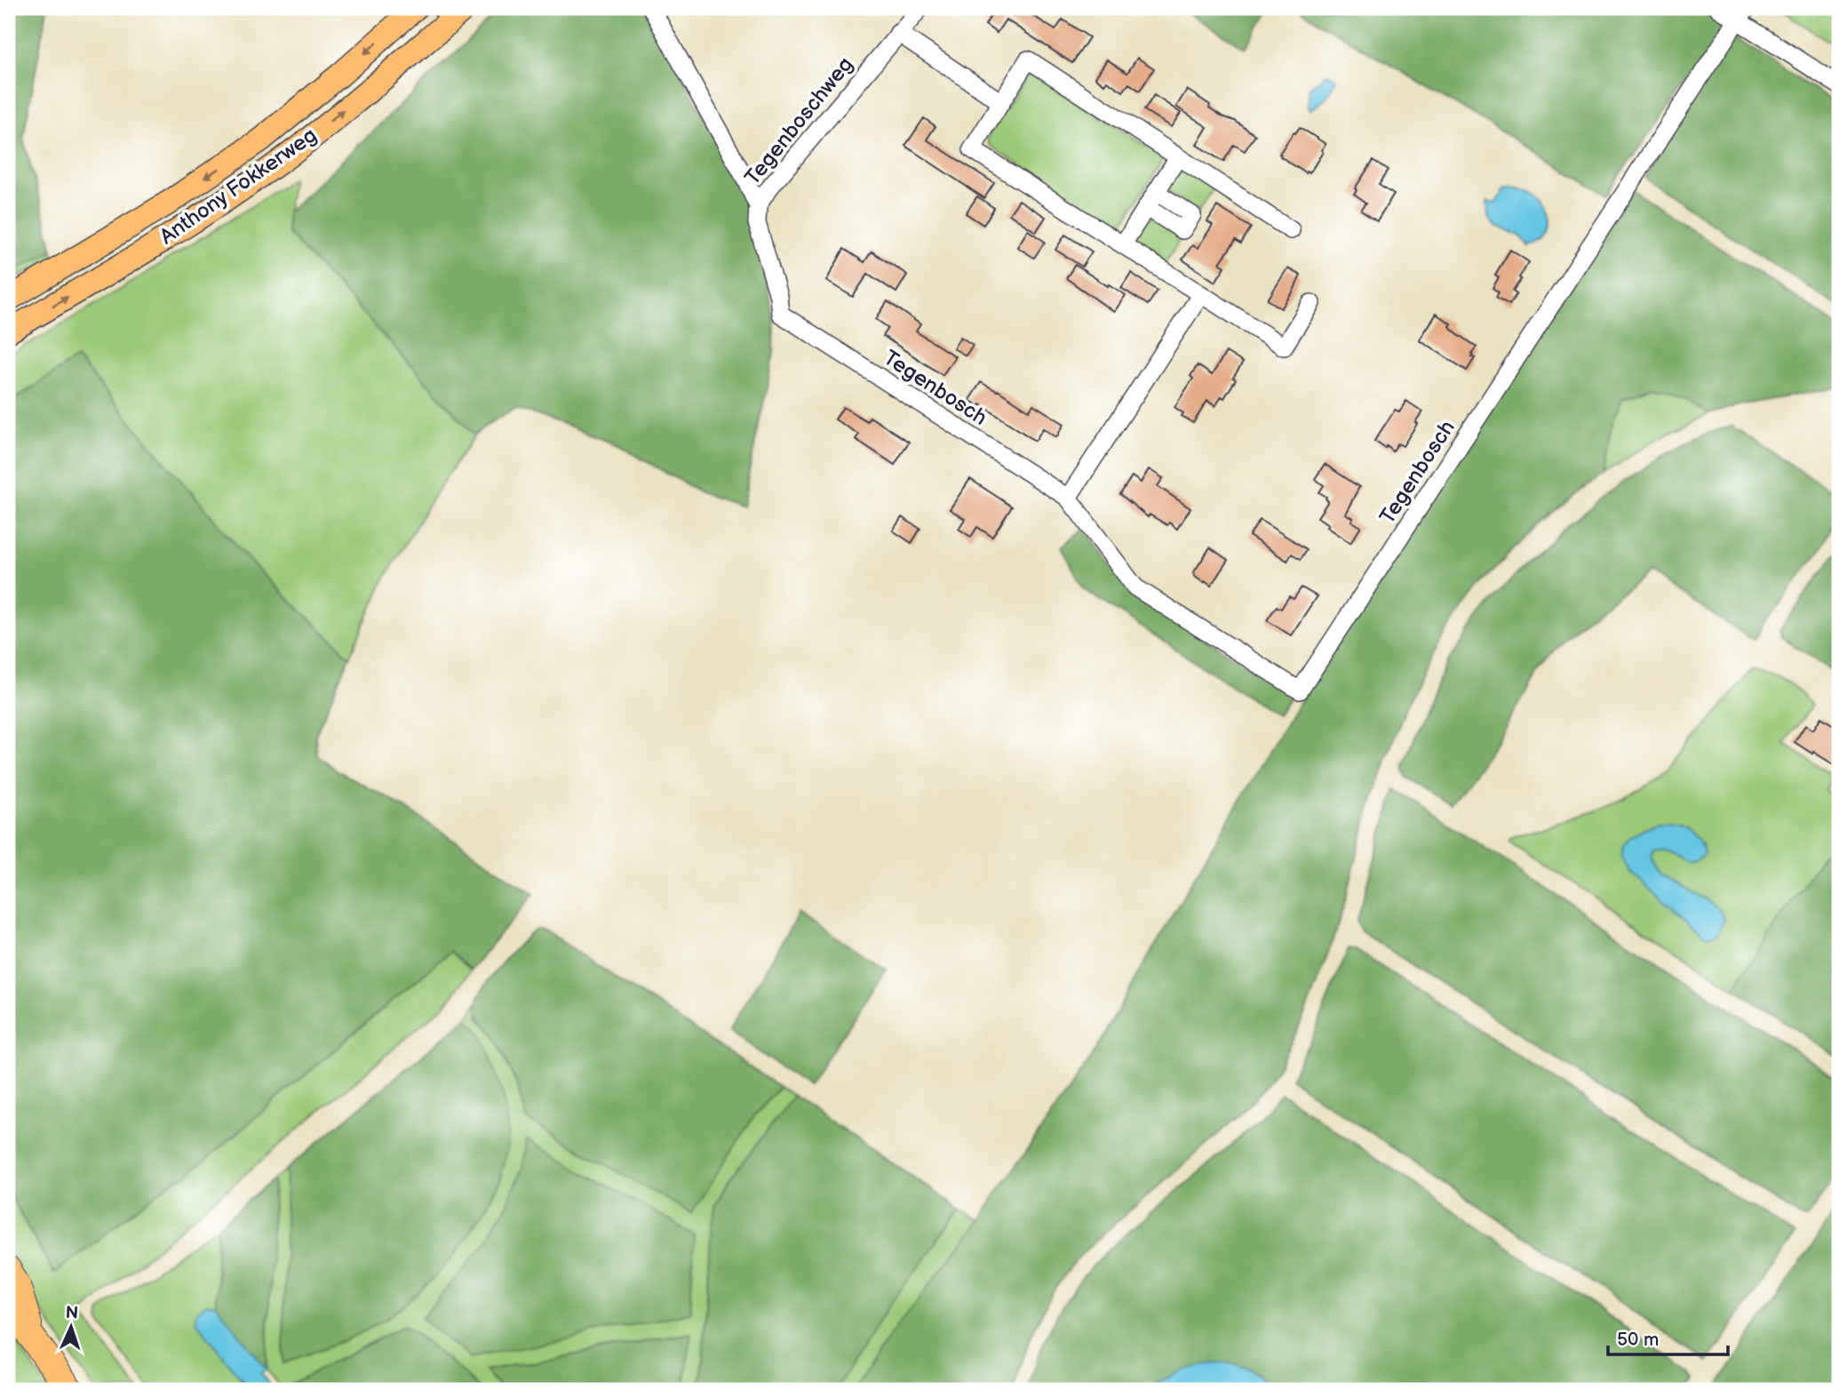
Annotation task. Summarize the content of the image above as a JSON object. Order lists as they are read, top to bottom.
{
  "streets": {
    "main road": ["Anthony Fokkerweg"],
    "street": ["Tegenboschweg", "Tegenbosch"]
  },
  "crossings": [
    ["Tegenboschweg", "Tegenbosch"]
  ],
  "scale_bar": "50 m",
  "north": "top"
}
